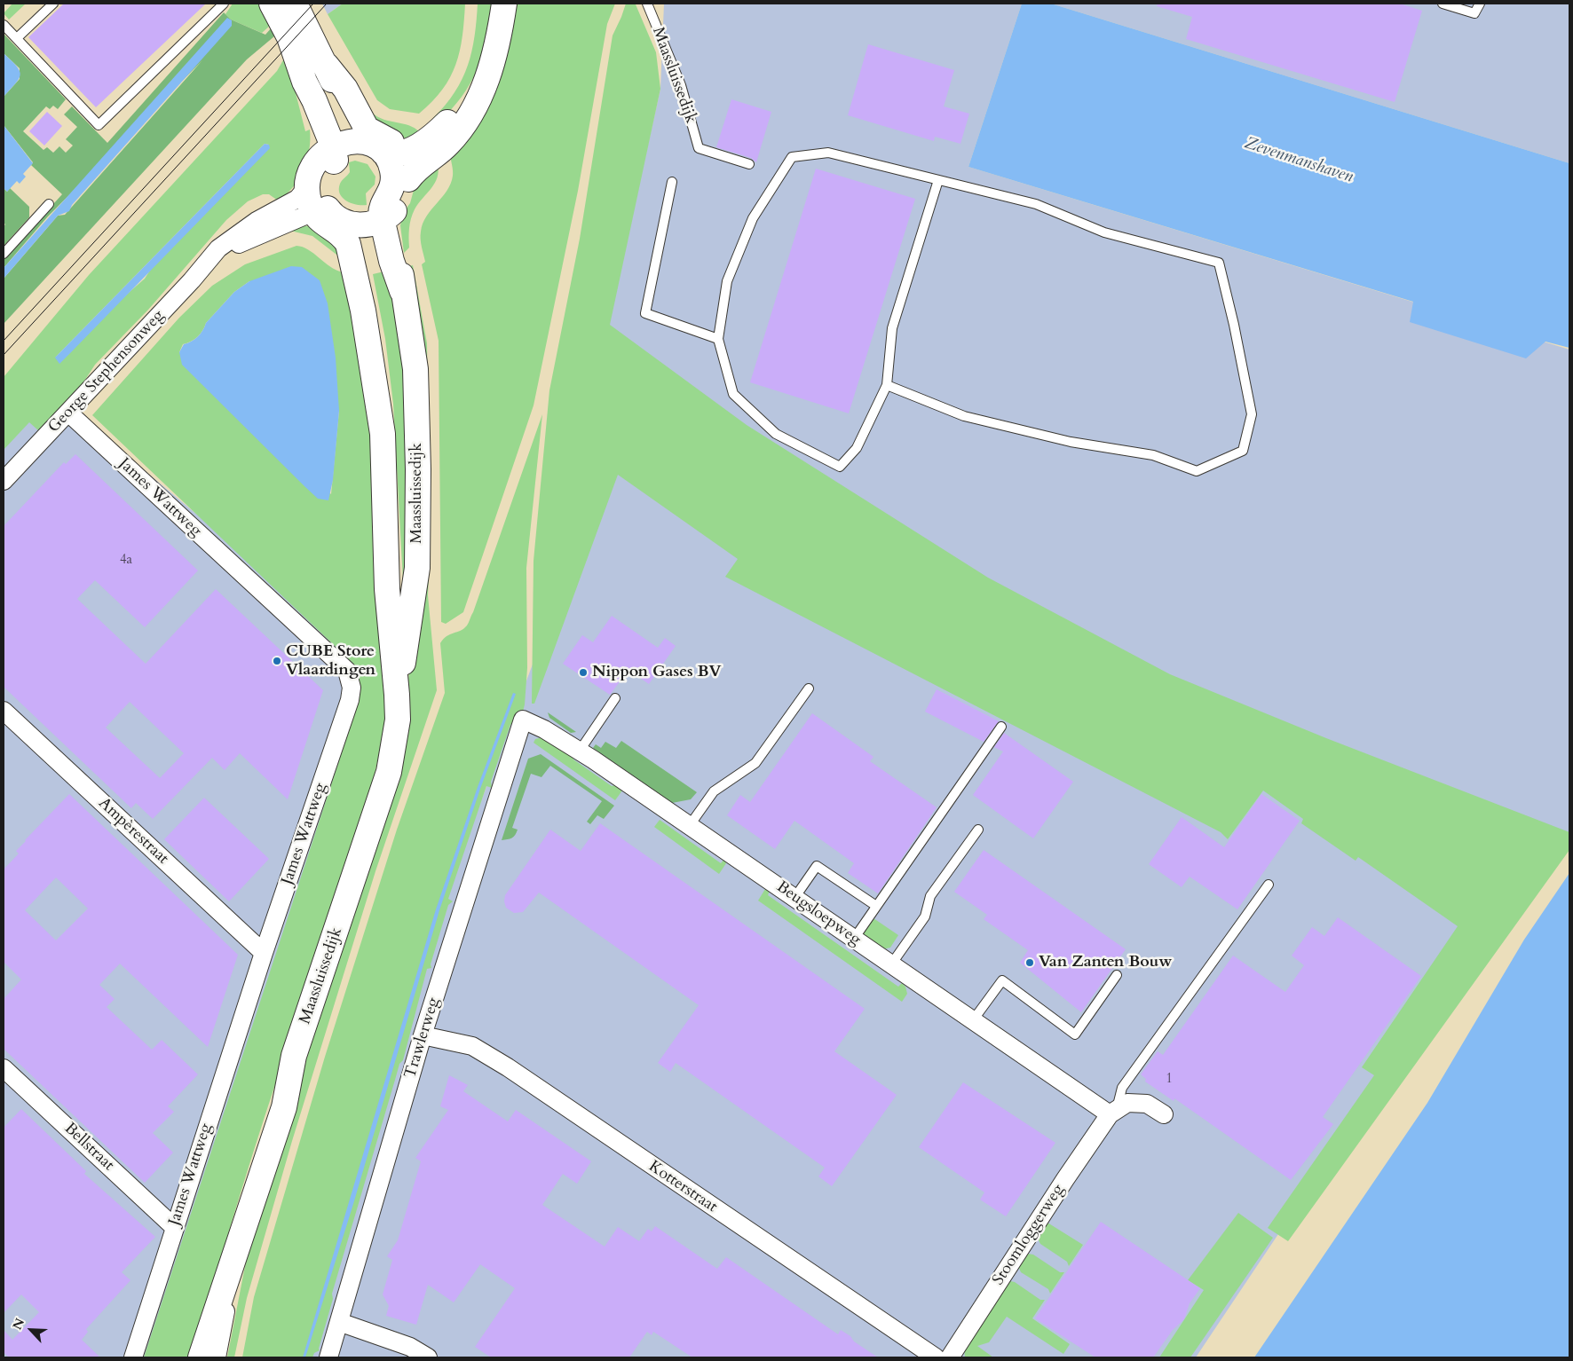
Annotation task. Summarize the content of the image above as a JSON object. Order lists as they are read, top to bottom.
{
  "streets": {
    "street": [
      "Maassluissedijk",
      "George Stephensonweg",
      "James Wattweg",
      "Ampèrestraat",
      "Beugsloepweg",
      "Trawlerweg",
      "Bellstraat",
      "Kotterstraat",
      "Stoomloggerweg"
    ]
  },
  "crossings": [
    ["Maassluissedijk", "George Stephensonweg"],
    ["George Stephensonweg", "James Wattweg"],
    ["James Wattweg", "Ampèrestraat"],
    ["James Wattweg", "Bellstraat"],
    ["Beugsloepweg", "Trawlerweg"],
    ["Beugsloepweg", "Stoomloggerweg"],
    ["Trawlerweg", "Kotterstraat"]
  ],
  "water": ["Zevenmanshaven"],
  "places": ["CUBE Store Vlaardingen", "Nippon Gases BV", "Van Zanten Bouw"],
  "house_numbers": ["4a", "1"],
  "north": "top left"
}
